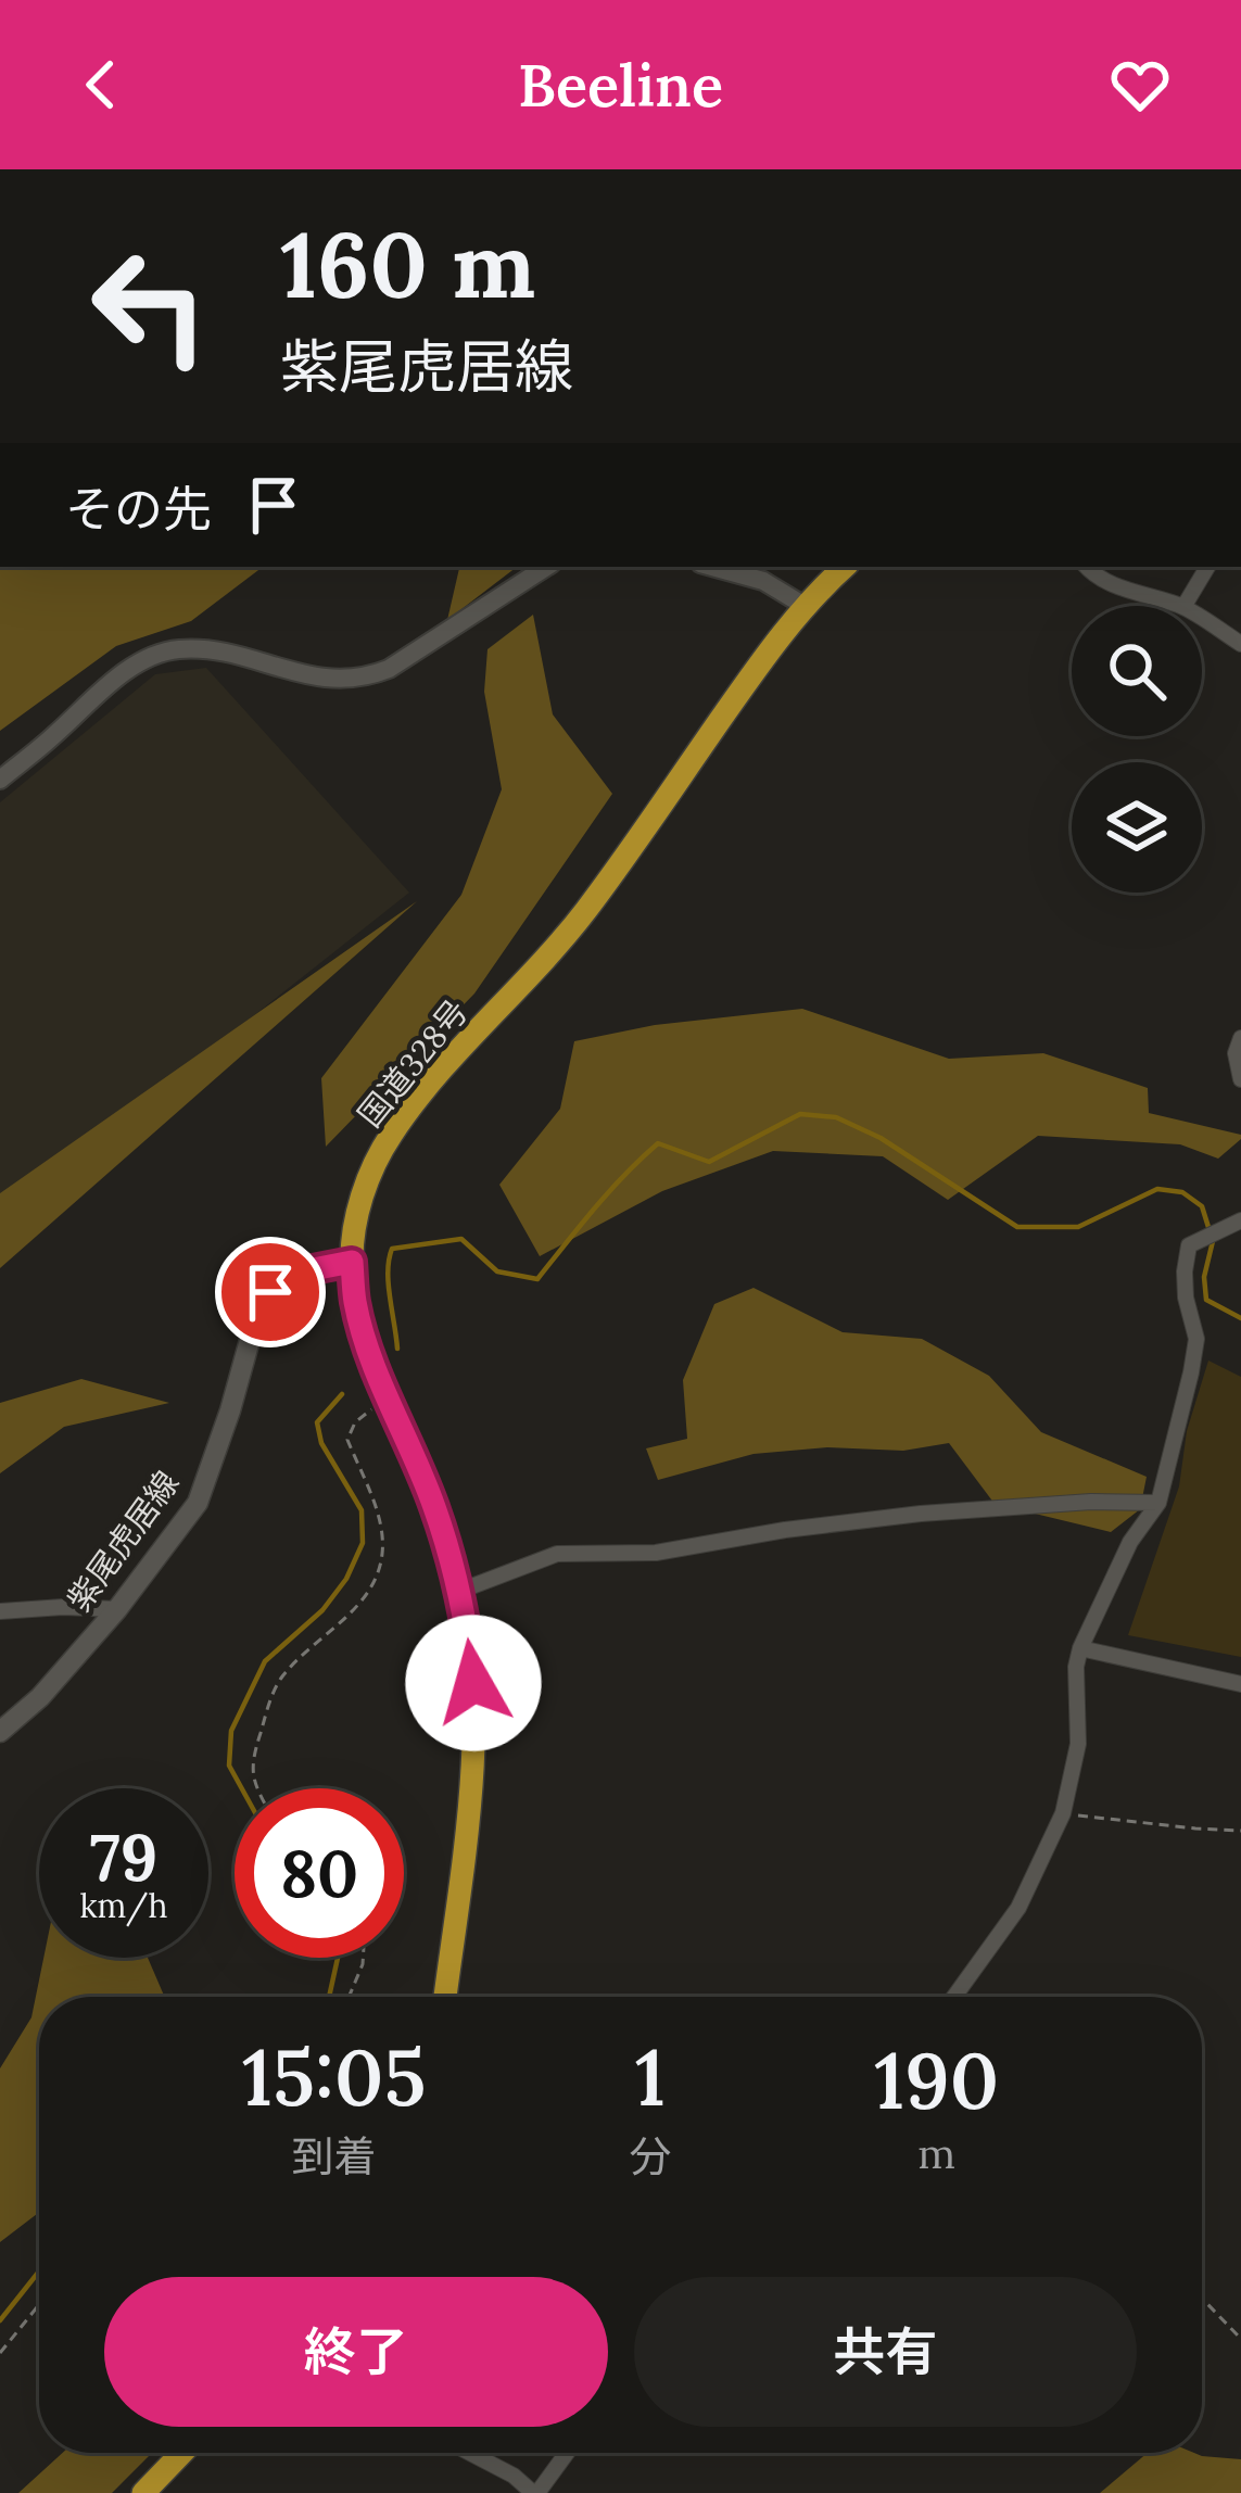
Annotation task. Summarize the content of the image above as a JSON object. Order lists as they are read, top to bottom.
{
  "streets": {
    "highway": ["国道328号"],
    "main road": ["紫尾虎居線"]
  },
  "crossings": [
    ["国道328号", "紫尾虎居線"]
  ],
  "page": {
    "header": "Beeline",
    "turn": ["160 m", "紫尾虎居線"],
    "then": "その先",
    "speed": "79 km/h",
    "limit": "80",
    "eta": [
      "15:05",
      "到着",
      "1",
      "分",
      "190",
      "m"
    ],
    "buttons": ["終了", "共有"]
  }
}
